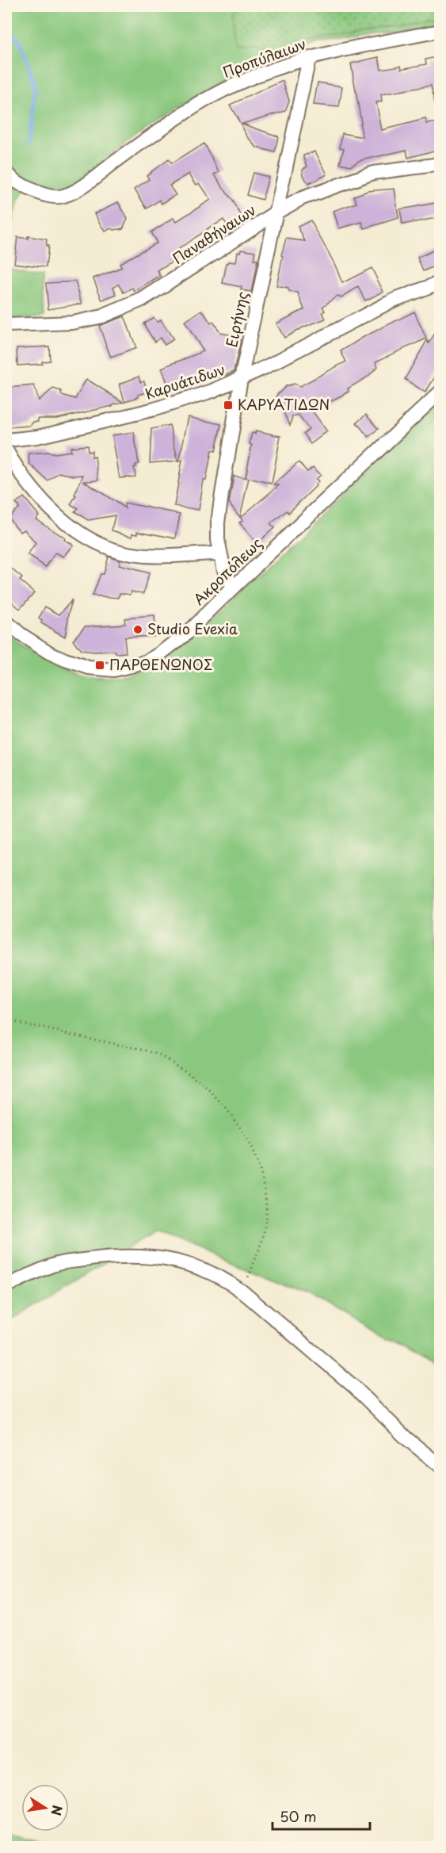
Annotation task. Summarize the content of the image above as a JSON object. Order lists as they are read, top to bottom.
{
  "streets": {
    "street": [
      "Προπύλαιων",
      "Παναθήναιων",
      "Ειρήνης",
      "Καρυάτιδων",
      "Ακροπόλεως"
    ]
  },
  "crossings": [
    ["Προπύλαιων", "Ειρήνης"],
    ["Παναθήναιων", "Ειρήνης"],
    ["Ειρήνης", "Καρυάτιδων"],
    ["Ειρήνης", "Ακροπόλεως"]
  ],
  "places": {
    "transit": ["ΚΑΡΥΑΤΙΔΩΝ", "ΠΑΡΘΕΝΩΝΟΣ"],
    "other": ["Studio Evexia"]
  },
  "scale_bar": "50 m",
  "north": "right"
}
